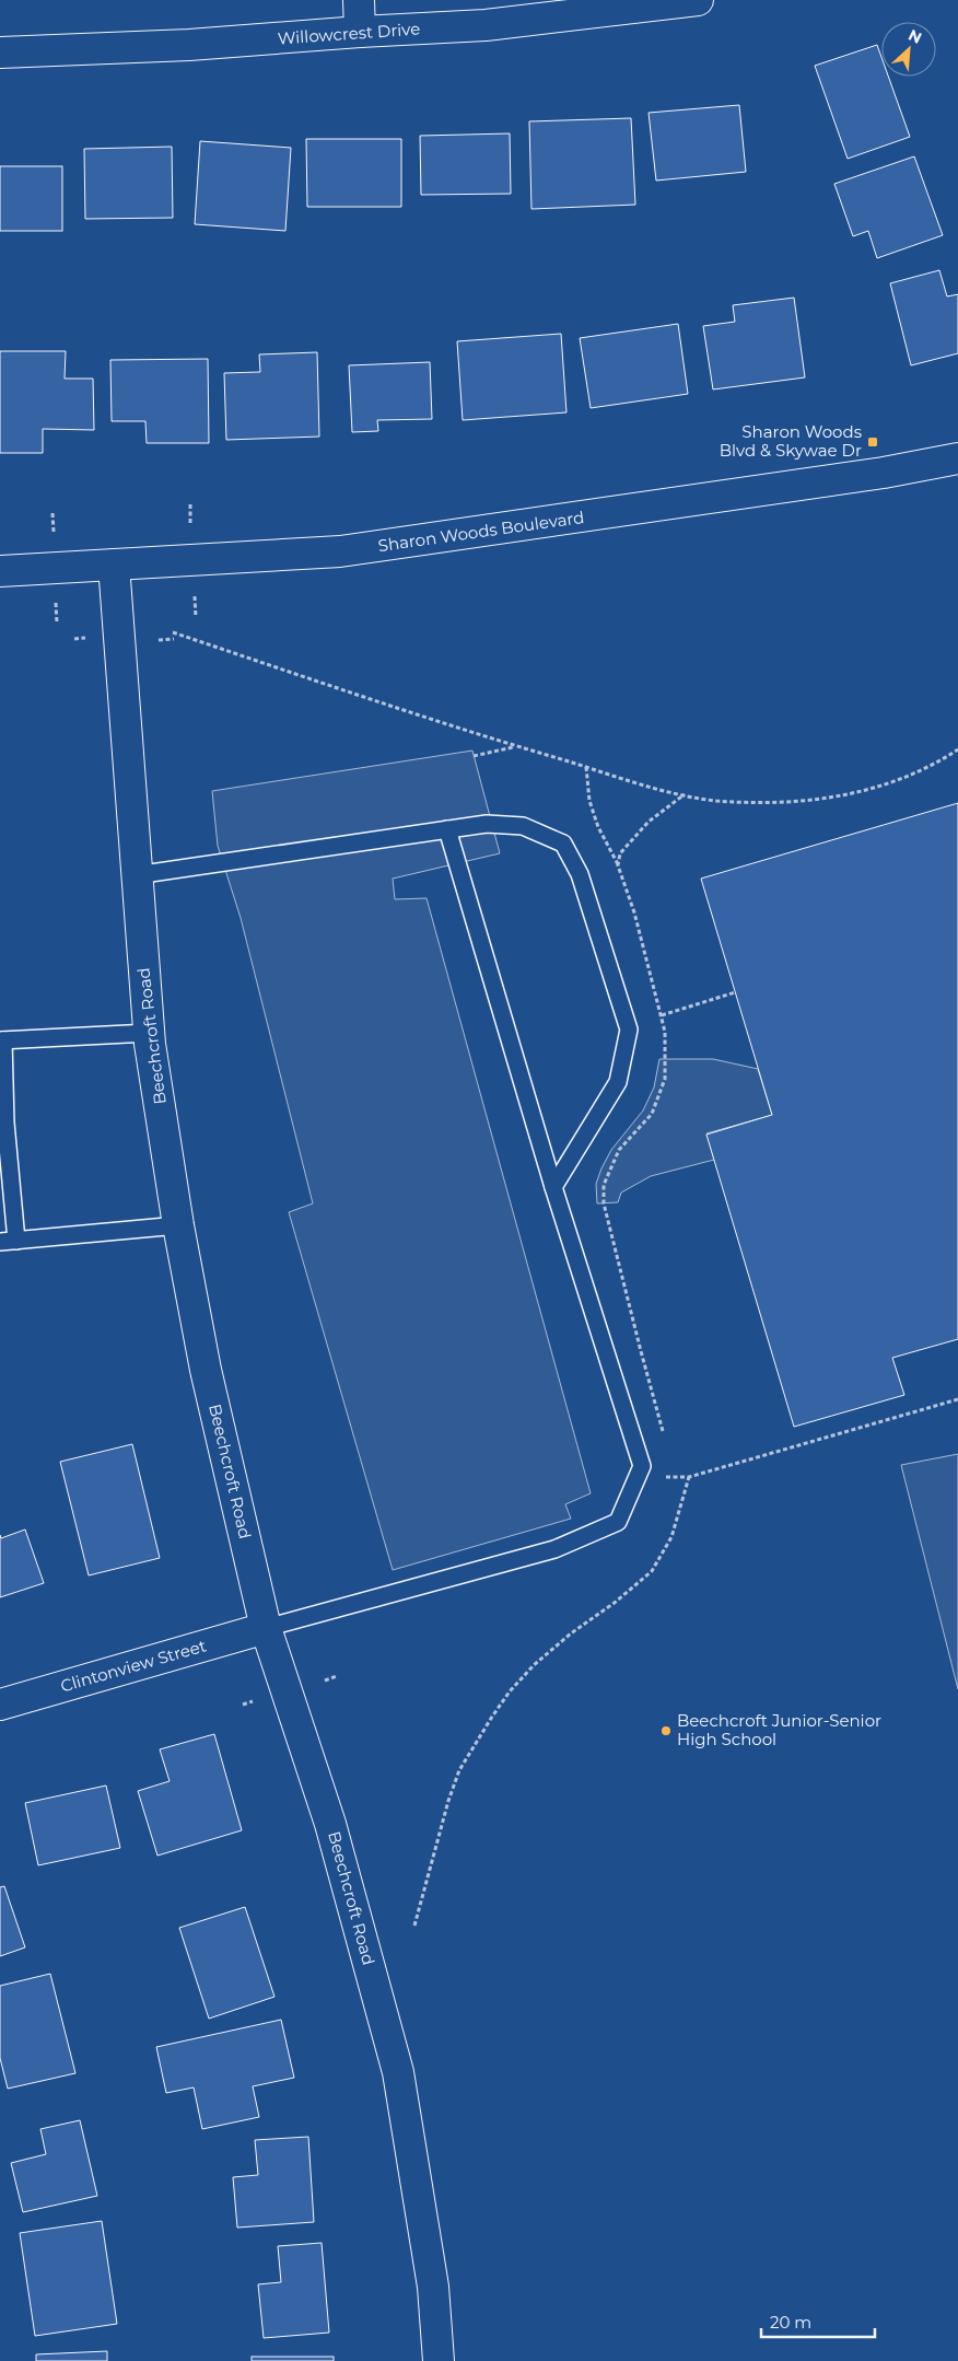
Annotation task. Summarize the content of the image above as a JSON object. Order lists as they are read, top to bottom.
{
  "streets": {
    "street": [
      "Willowcrest Drive",
      "Sharon Woods Boulevard",
      "Beechcroft Road",
      "Clintonview Street"
    ]
  },
  "crossings": [
    ["Sharon Woods Boulevard", "Beechcroft Road"],
    ["Beechcroft Road", "Clintonview Street"]
  ],
  "places": {
    "transit": ["Sharon Woods Blvd & Skywae Dr"],
    "other": ["Beechcroft Junior-Senior High School"]
  },
  "scale_bar": "20 m",
  "north": "top right"
}
